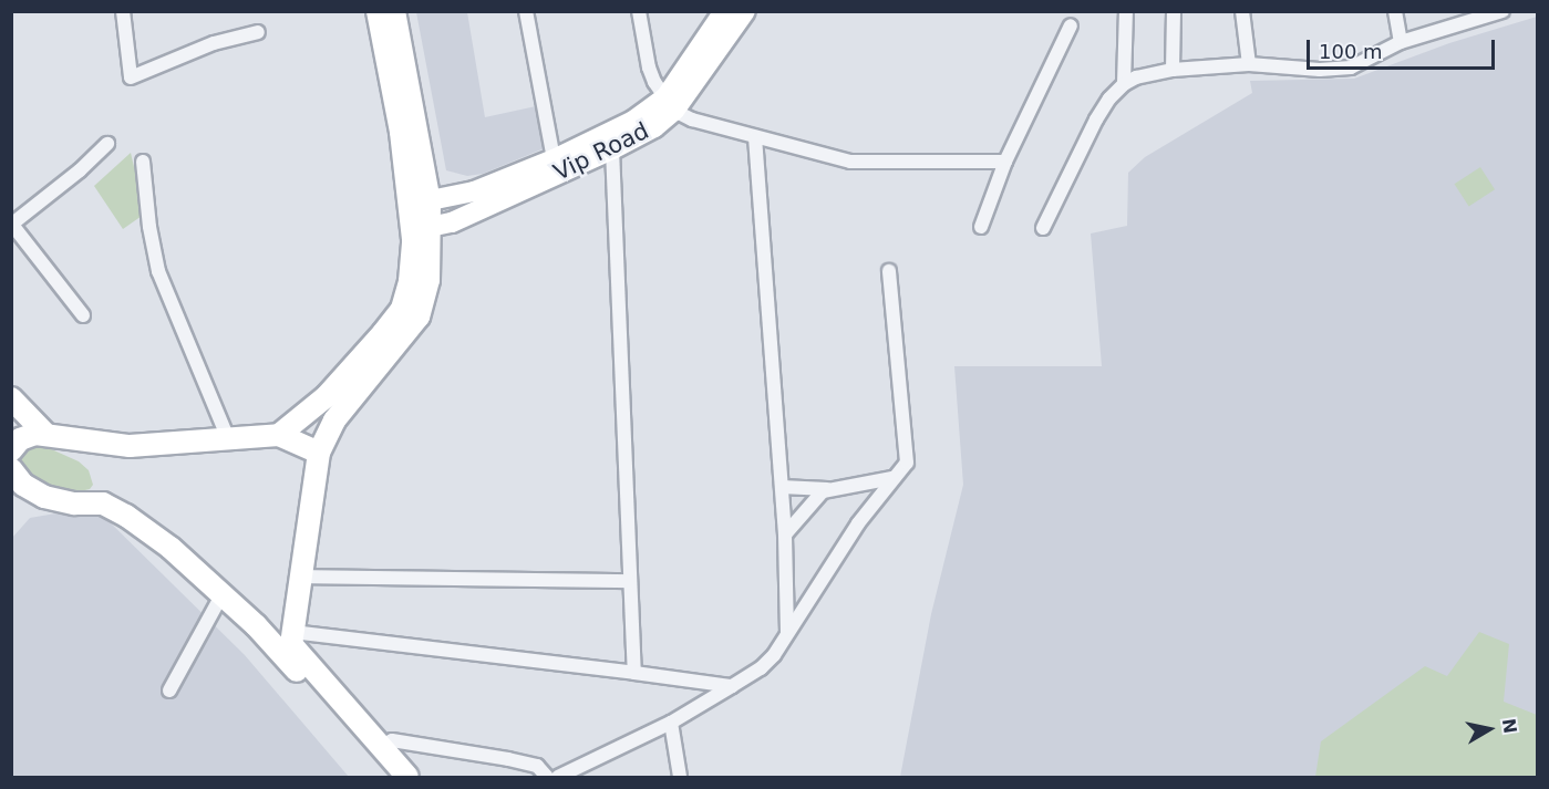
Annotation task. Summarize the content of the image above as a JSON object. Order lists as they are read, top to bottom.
{
  "streets": {
    "main road": ["Vip Road"]
  },
  "scale_bar": "100 m",
  "north": "right"
}
